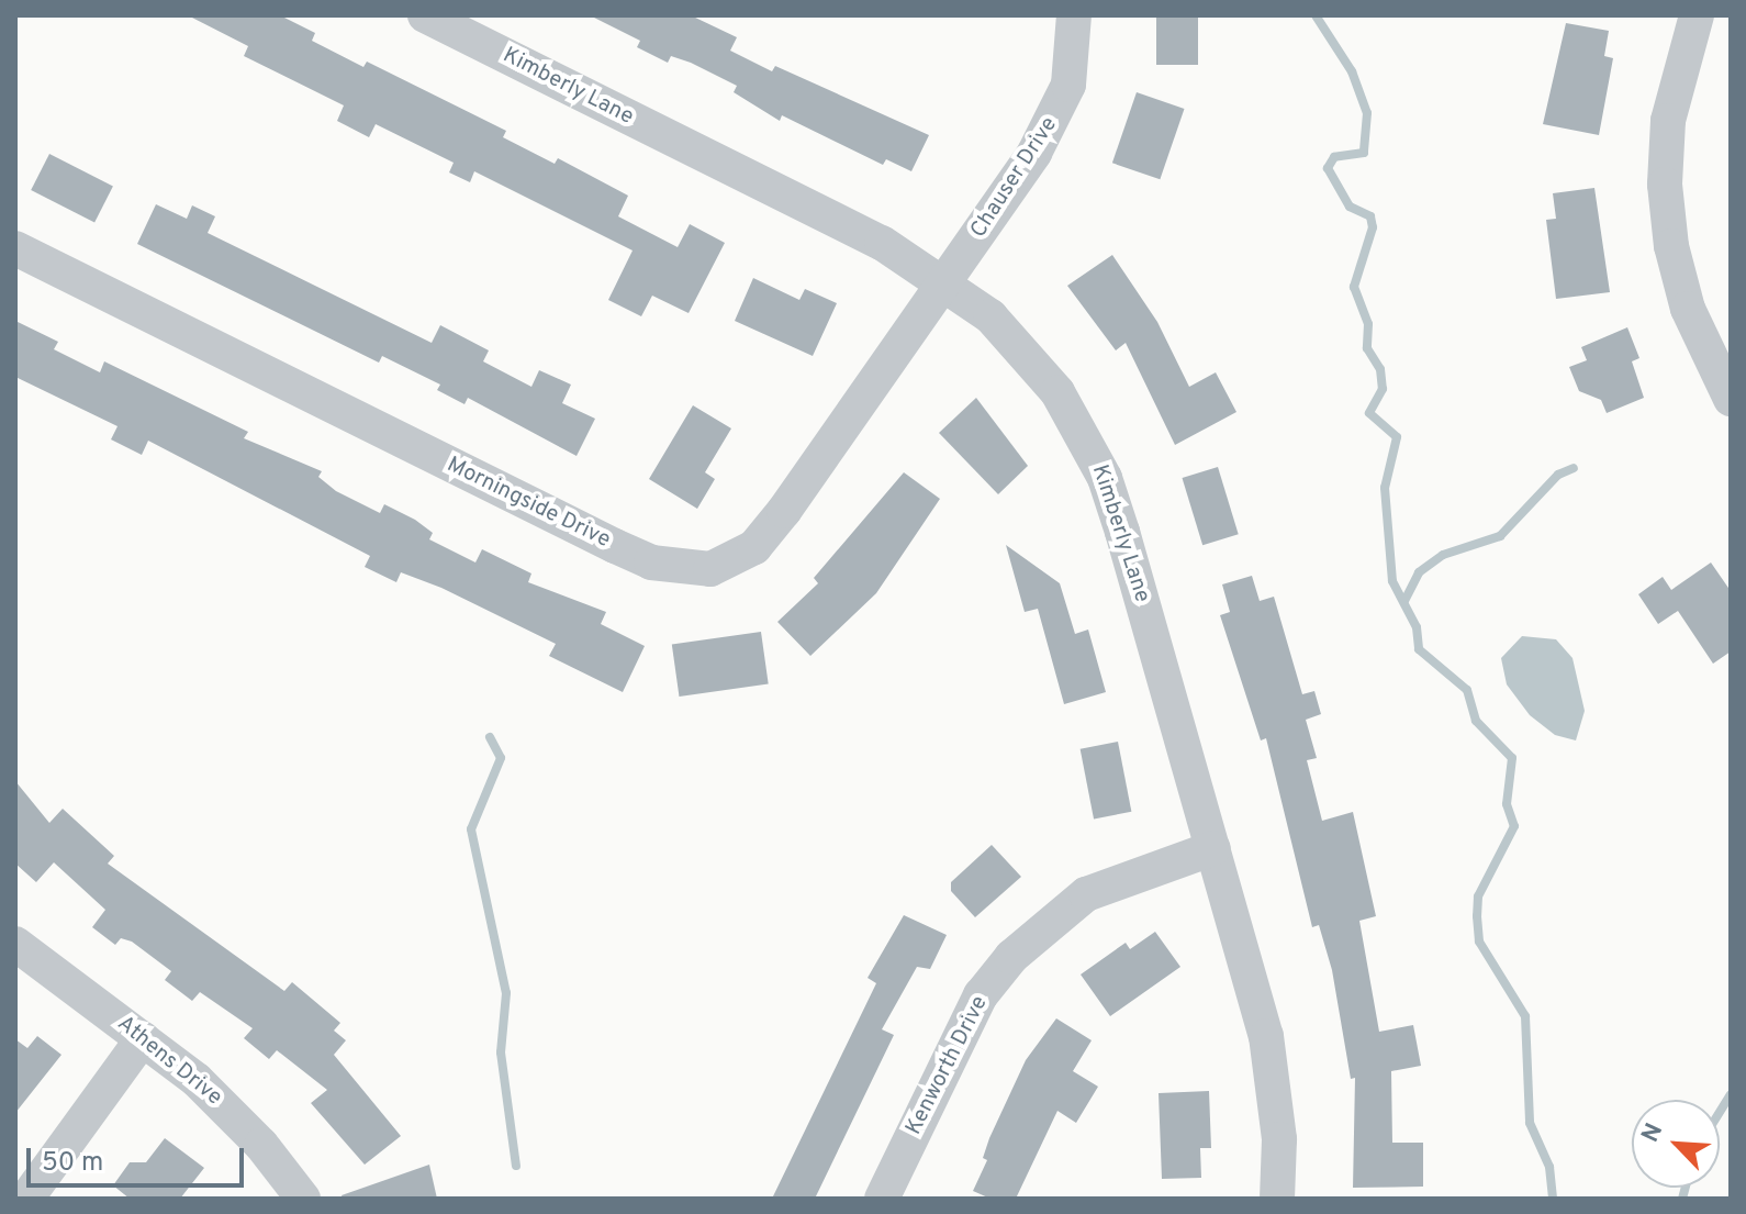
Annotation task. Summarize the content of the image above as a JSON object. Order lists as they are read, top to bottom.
{
  "streets": {
    "street": [
      "Kimberly Lane",
      "Chauser Drive",
      "Morningside Drive",
      "Athens Drive",
      "Kenworth Drive"
    ]
  },
  "crossings": [
    ["Kimberly Lane", "Chauser Drive"],
    ["Kimberly Lane", "Morningside Drive"],
    ["Kimberly Lane", "Kenworth Drive"],
    ["Chauser Drive", "Morningside Drive"]
  ],
  "scale_bar": "50 m",
  "north": "top left"
}
